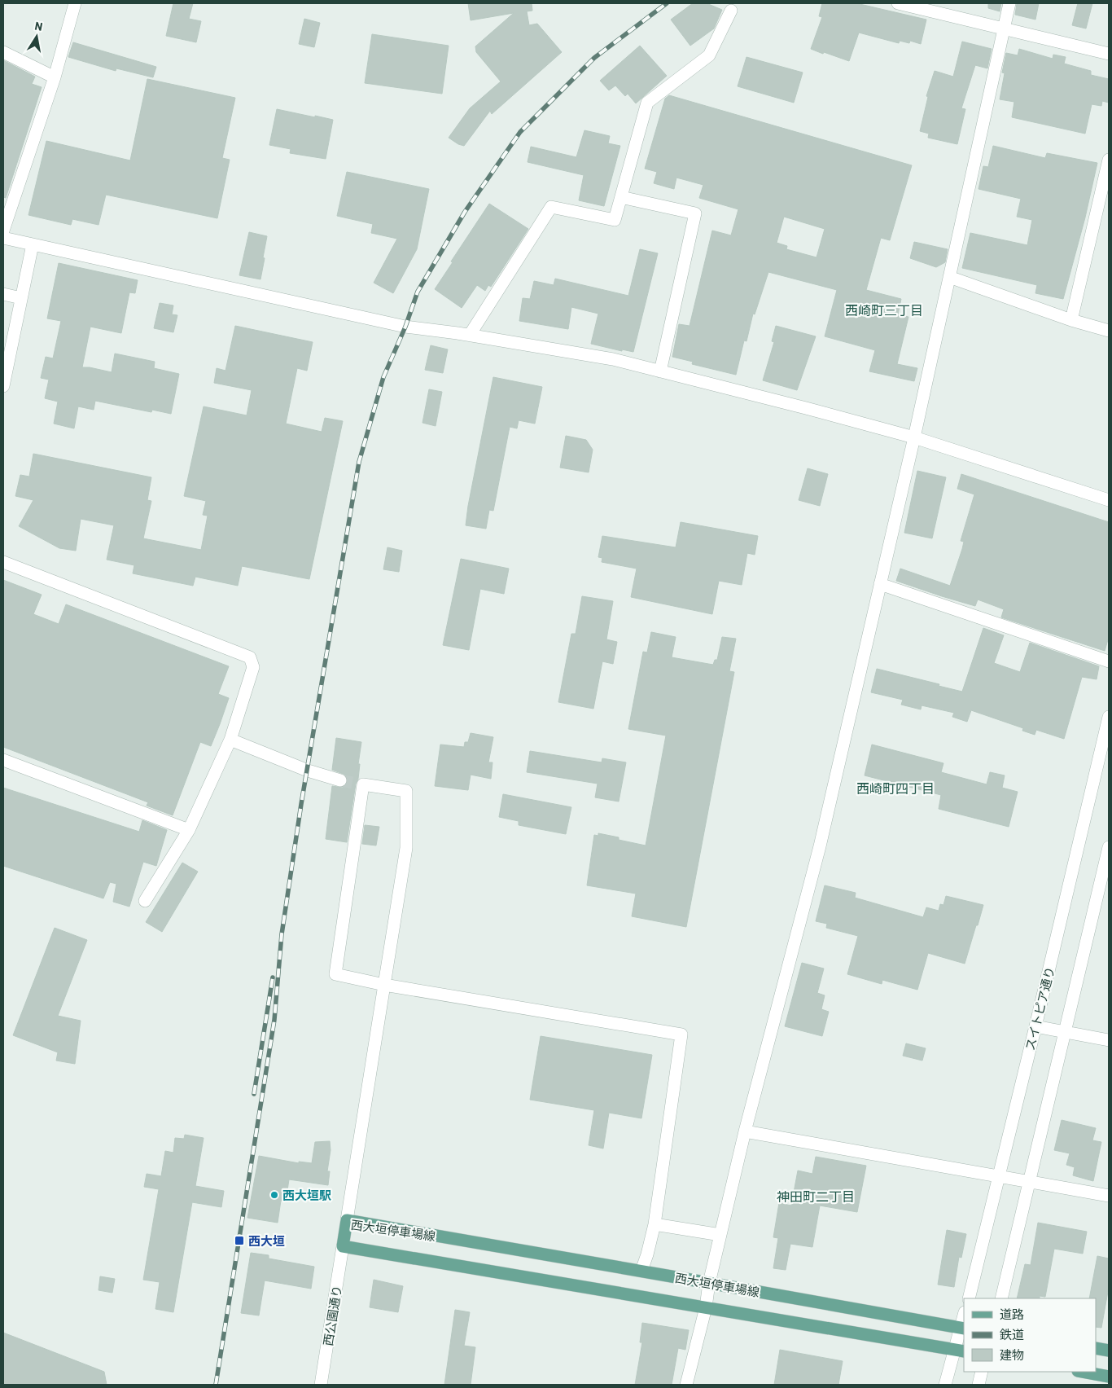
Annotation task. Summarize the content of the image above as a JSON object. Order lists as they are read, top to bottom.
{
  "streets": {
    "main road": ["西大垣停車場線"],
    "street": ["スイトピア通り", "西公園通り"]
  },
  "crossings": [
    ["西大垣停車場線", "西公園通り"]
  ],
  "districts": ["西崎町三丁目", "西崎町四丁目", "神田町二丁目"],
  "places": {
    "other": ["西大垣駅"],
    "transit": ["西大垣"]
  },
  "legend": ["道路", "鉄道", "建物"],
  "north": "top"
}
